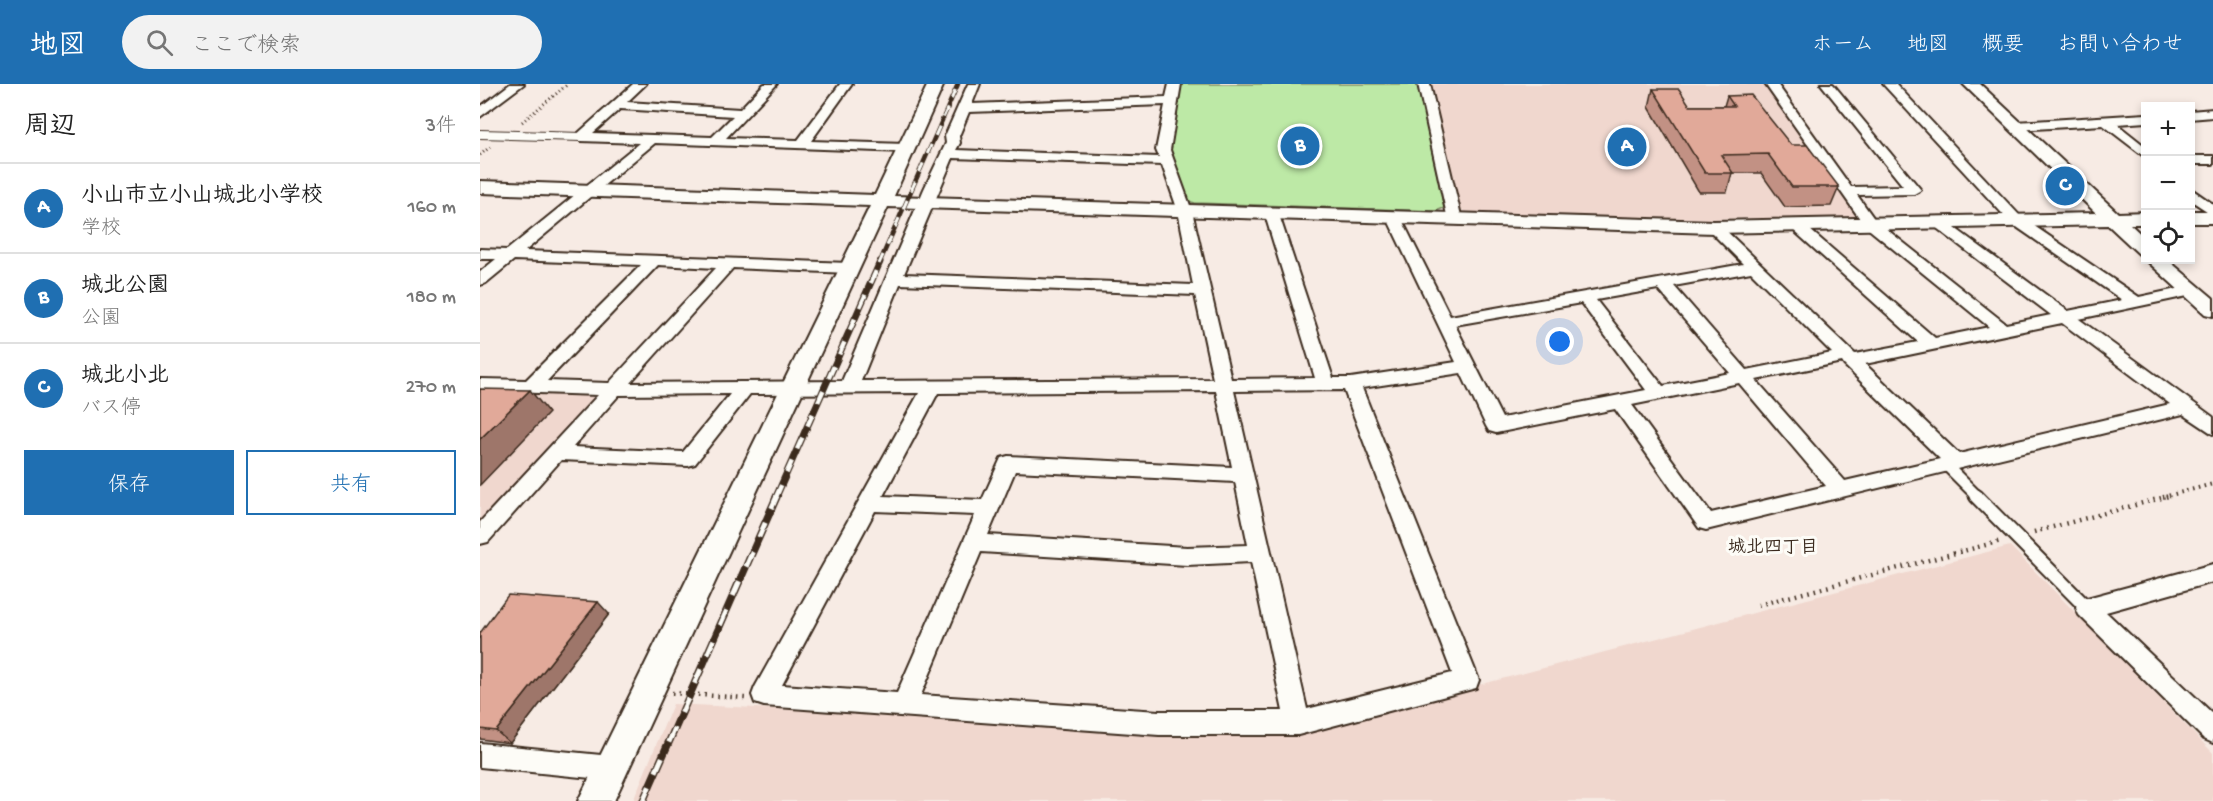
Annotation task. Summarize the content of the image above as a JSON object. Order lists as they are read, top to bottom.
{
  "districts": ["城北四丁目"],
  "page": {
    "header": "地図",
    "search": "ここで検索",
    "nav": [
      "ホーム",
      "地図",
      "概要",
      "お問い合わせ"
    ],
    "heading": ["周辺", "3件"],
    "map_buttons": ["+", "−"],
    "pins": ["B", "A", "C"],
    "list": [
      {
        "mark": "A",
        "name": "小山市立小山城北小学校",
        "note": "学校",
        "value": "160 m"
      },
      {
        "mark": "B",
        "name": "城北公園",
        "note": "公園",
        "value": "180 m"
      },
      {
        "mark": "C",
        "name": "城北小北",
        "note": "バス停",
        "value": "270 m"
      }
    ],
    "buttons": ["保存", "共有"]
  }
}
